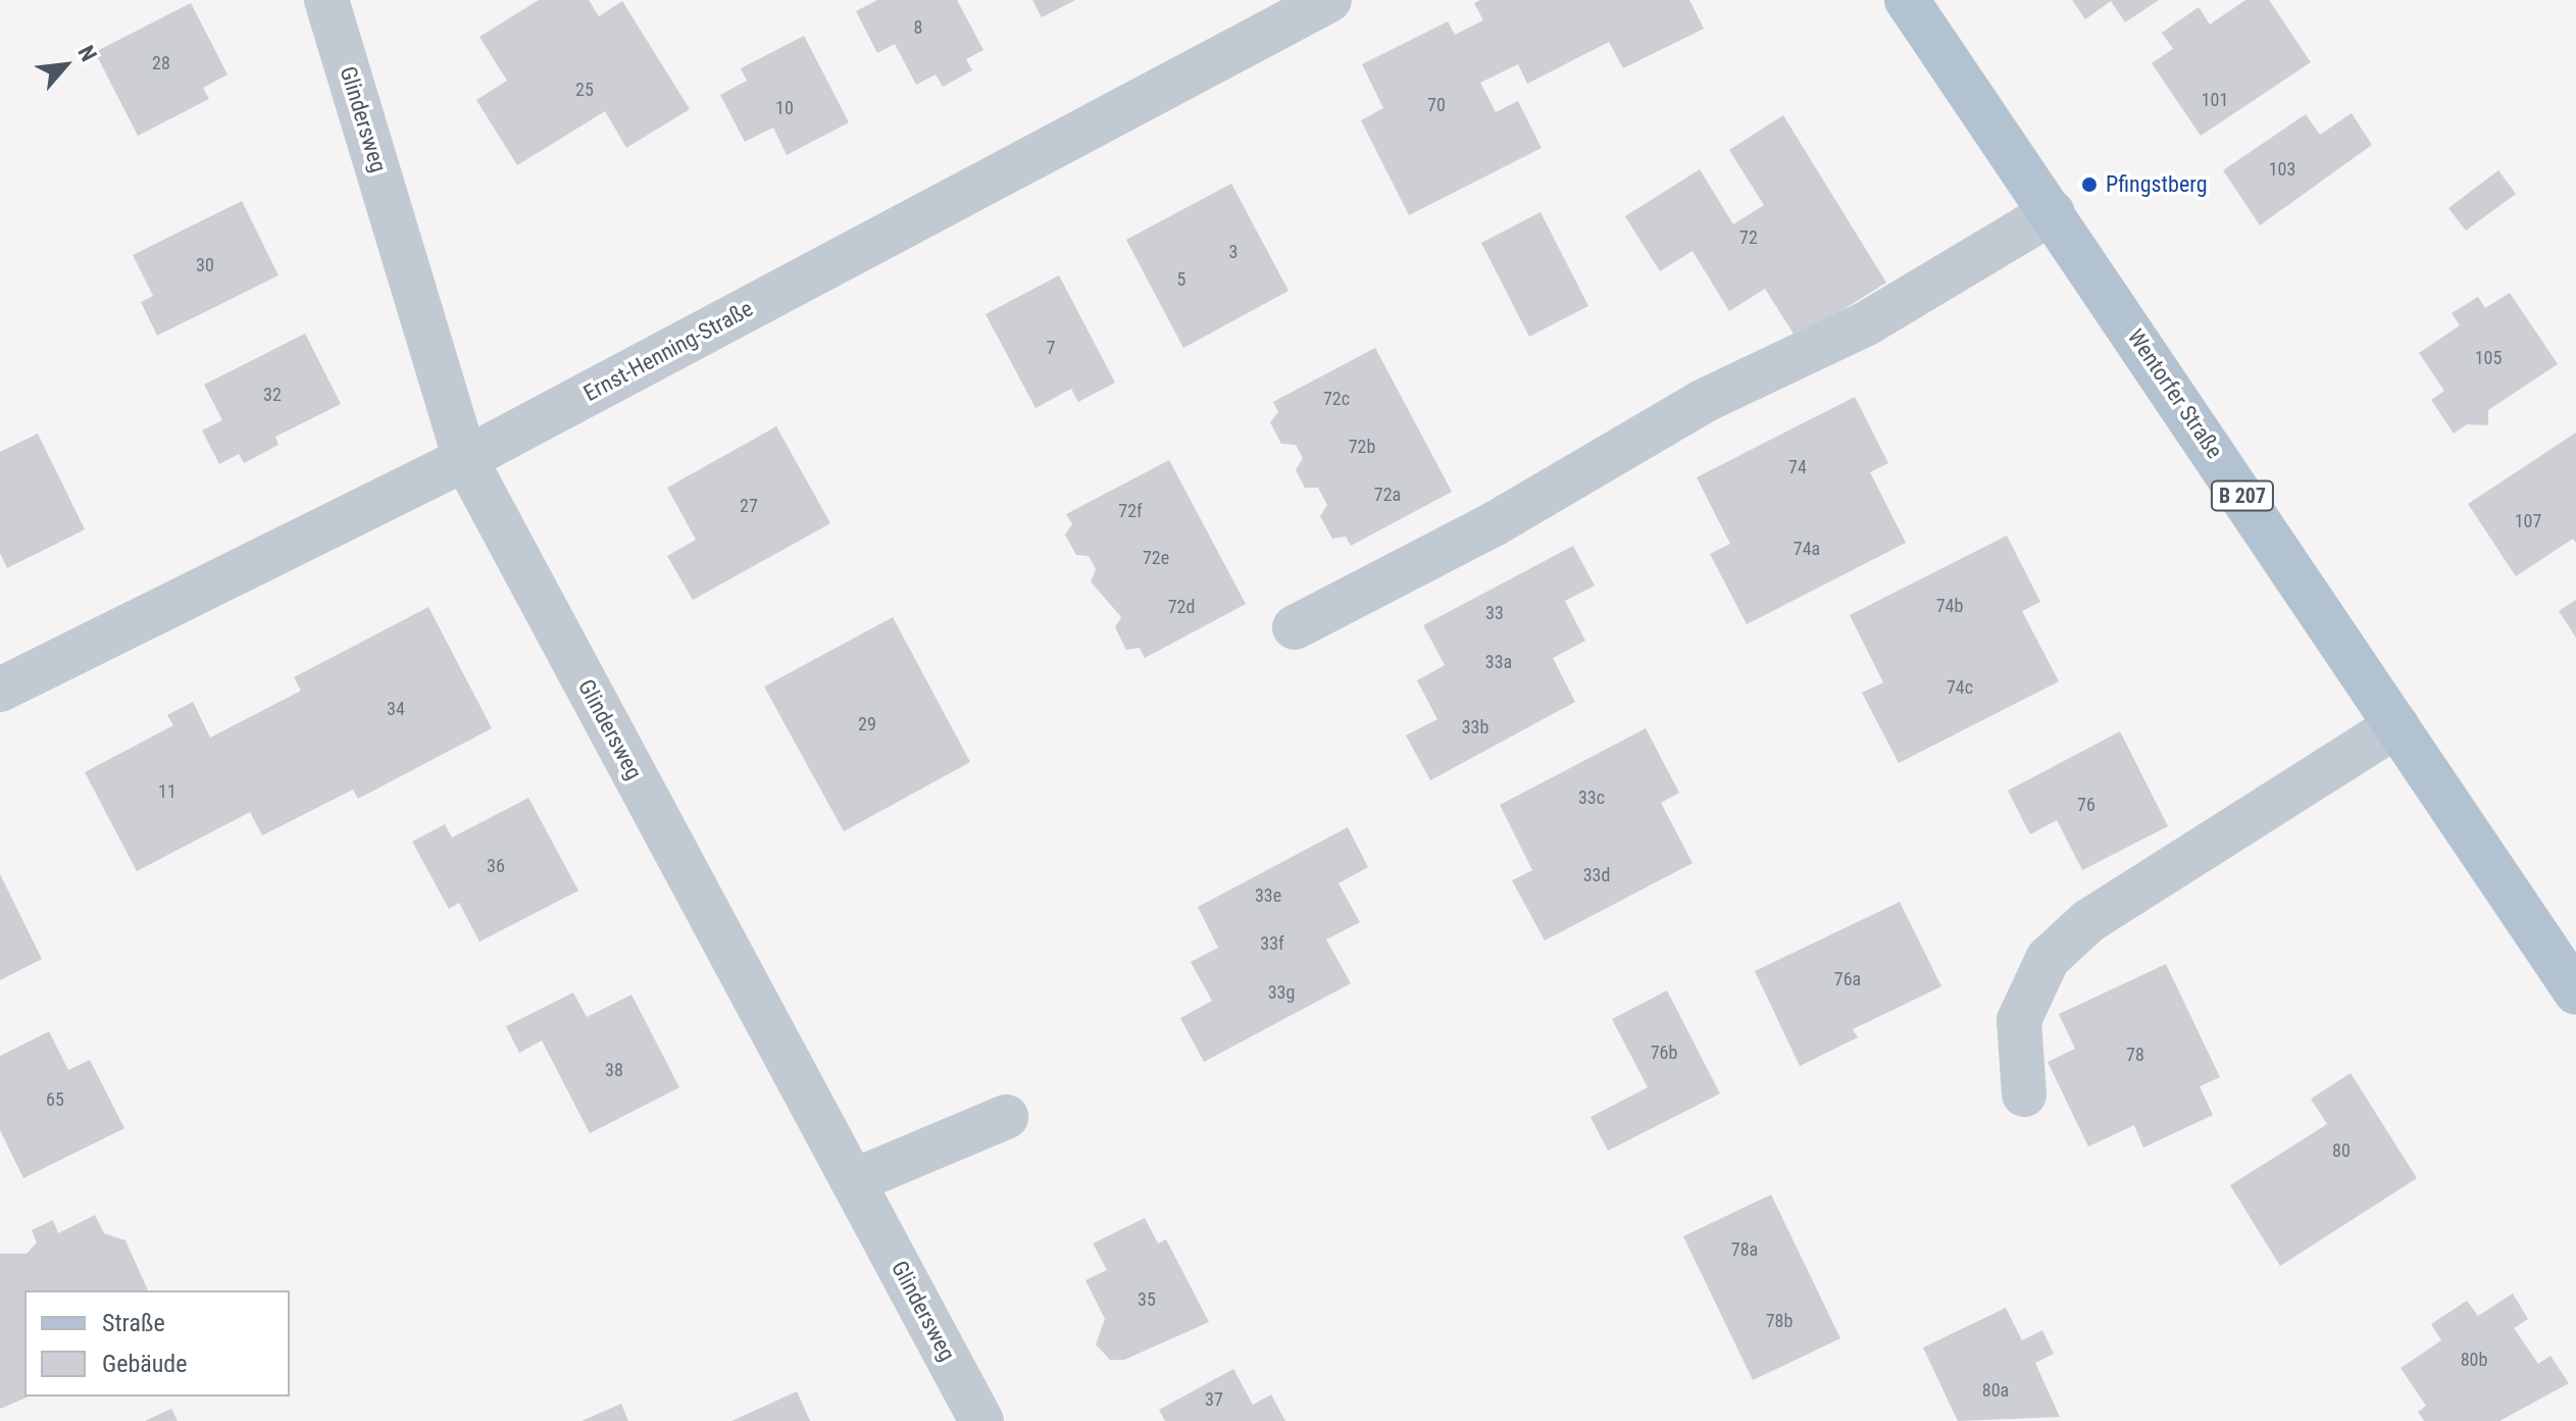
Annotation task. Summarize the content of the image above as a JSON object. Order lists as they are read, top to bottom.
{
  "streets": {
    "main road": ["Wentorfer Straße", "B 207"],
    "street": ["Glindersweg", "Ernst-Henning-Straße"]
  },
  "crossings": [
    ["Glindersweg", "Ernst-Henning-Straße"]
  ],
  "places": ["Pfingstberg"],
  "house_numbers": [
    "8",
    "28",
    "25",
    "101",
    "70",
    "10",
    "103",
    "72",
    "3",
    "30",
    "5",
    "7",
    "105",
    "32",
    "72c",
    "72b",
    "74",
    "72a",
    "27",
    "72f",
    "107",
    "74a",
    "72e",
    "74b",
    "72d",
    "33",
    "33a",
    "74c",
    "34",
    "29",
    "33b",
    "11",
    "33c",
    "76",
    "36",
    "33d",
    "33e",
    "33f",
    "76a",
    "33g",
    "76b",
    "78",
    "38",
    "65",
    "80",
    "78a",
    "35",
    "78b",
    "80b",
    "80a",
    "37"
  ],
  "legend": ["Straße", "Gebäude"],
  "north": "top right"
}
